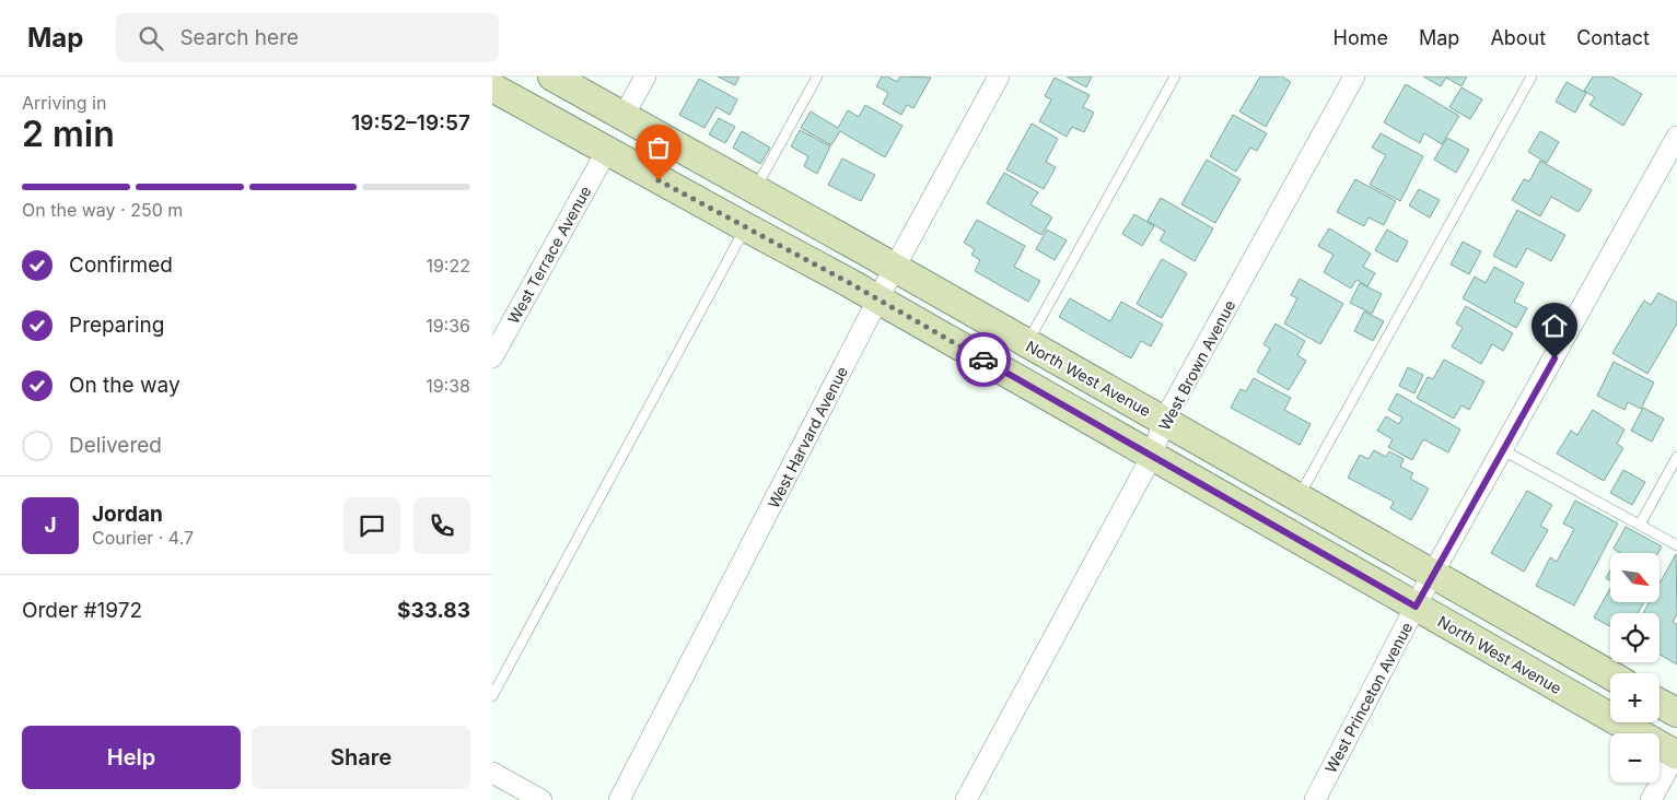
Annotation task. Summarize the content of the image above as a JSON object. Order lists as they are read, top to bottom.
{
  "streets": {
    "main road": ["North West Avenue"],
    "street": [
      "West Terrace Avenue",
      "West Brown Avenue",
      "West Harvard Avenue",
      "West Princeton Avenue"
    ]
  },
  "crossings": [
    ["West Terrace Avenue", "North West Avenue"],
    ["West Brown Avenue", "North West Avenue"],
    ["North West Avenue", "West Harvard Avenue"],
    ["North West Avenue", "West Princeton Avenue"]
  ],
  "north": "bottom right",
  "page": {
    "header": "Map",
    "search": "Search here",
    "nav": [
      "Home",
      "Map",
      "About",
      "Contact"
    ],
    "heading": ["2 min", "Arriving in", "19:52–19:57"],
    "panel": [
      "Jordan",
      "Courier · 4.7",
      "Order #1972",
      "$33.83"
    ],
    "bar": "On the way · 250 m",
    "list": [
      ["Confirmed", "19:22"],
      ["Preparing", "19:36"],
      ["On the way", "19:38"],
      "Delivered"
    ],
    "round": "J",
    "map_buttons": ["+", "−"],
    "buttons": ["Help", "Share"]
  }
}
